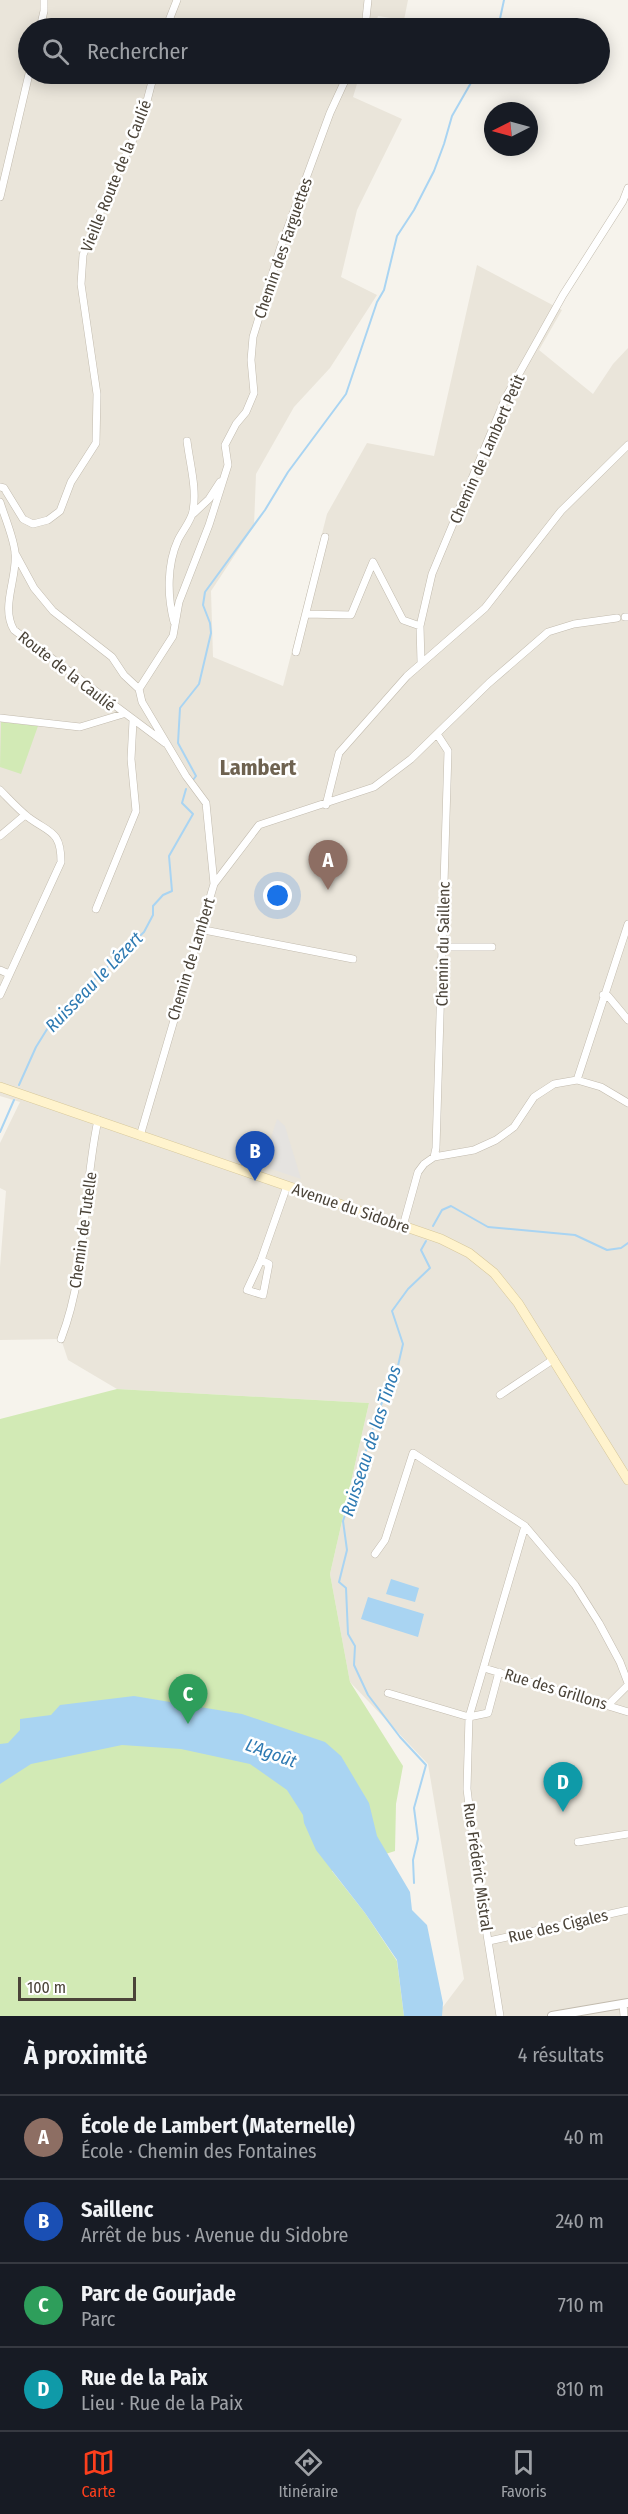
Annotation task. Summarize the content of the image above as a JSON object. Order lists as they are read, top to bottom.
{
  "streets": {
    "main road": ["Avenue du Sidobre"],
    "street": [
      "Vieille Route de la Caulié",
      "Chemin des Farguettes",
      "Chemin de Lambert Petit",
      "Route de la Caulié",
      "Chemin du Saillenc",
      "Chemin de Lambert",
      "Chemin de Tutelle",
      "Rue des Grillons",
      "Rue Frédéric Mistral",
      "Rue des Cigales"
    ]
  },
  "crossings": [
    ["Route de la Caulié", "Chemin de Lambert"],
    ["Chemin de Lambert", "Avenue du Sidobre"],
    ["Avenue du Sidobre", "Chemin de Tutelle"],
    ["Rue des Grillons", "Rue Frédéric Mistral"],
    ["Rue Frédéric Mistral", "Rue des Cigales"]
  ],
  "districts": ["Lambert"],
  "water": ["Ruisseau le Lézert", "Ruisseau de las Tinos", "L'Agoût"],
  "scale_bar": "100 m",
  "north": "left",
  "page": {
    "search": "Rechercher",
    "pins": [
      "A",
      "B",
      "C",
      "D"
    ],
    "scale": "100 m",
    "heading": ["À proximité", "4 résultats"],
    "list": [
      {
        "mark": "A",
        "name": "École de Lambert (Maternelle)",
        "note": "École · Chemin des Fontaines",
        "value": "40 m"
      },
      {
        "mark": "B",
        "name": "Saillenc",
        "note": "Arrêt de bus · Avenue du Sidobre",
        "value": "240 m"
      },
      {
        "mark": "C",
        "name": "Parc de Gourjade",
        "note": "Parc",
        "value": "710 m"
      },
      {
        "mark": "D",
        "name": "Rue de la Paix",
        "note": "Lieu · Rue de la Paix",
        "value": "810 m"
      }
    ],
    "nav": ["Carte", "Itinéraire", "Favoris"]
  }
}
